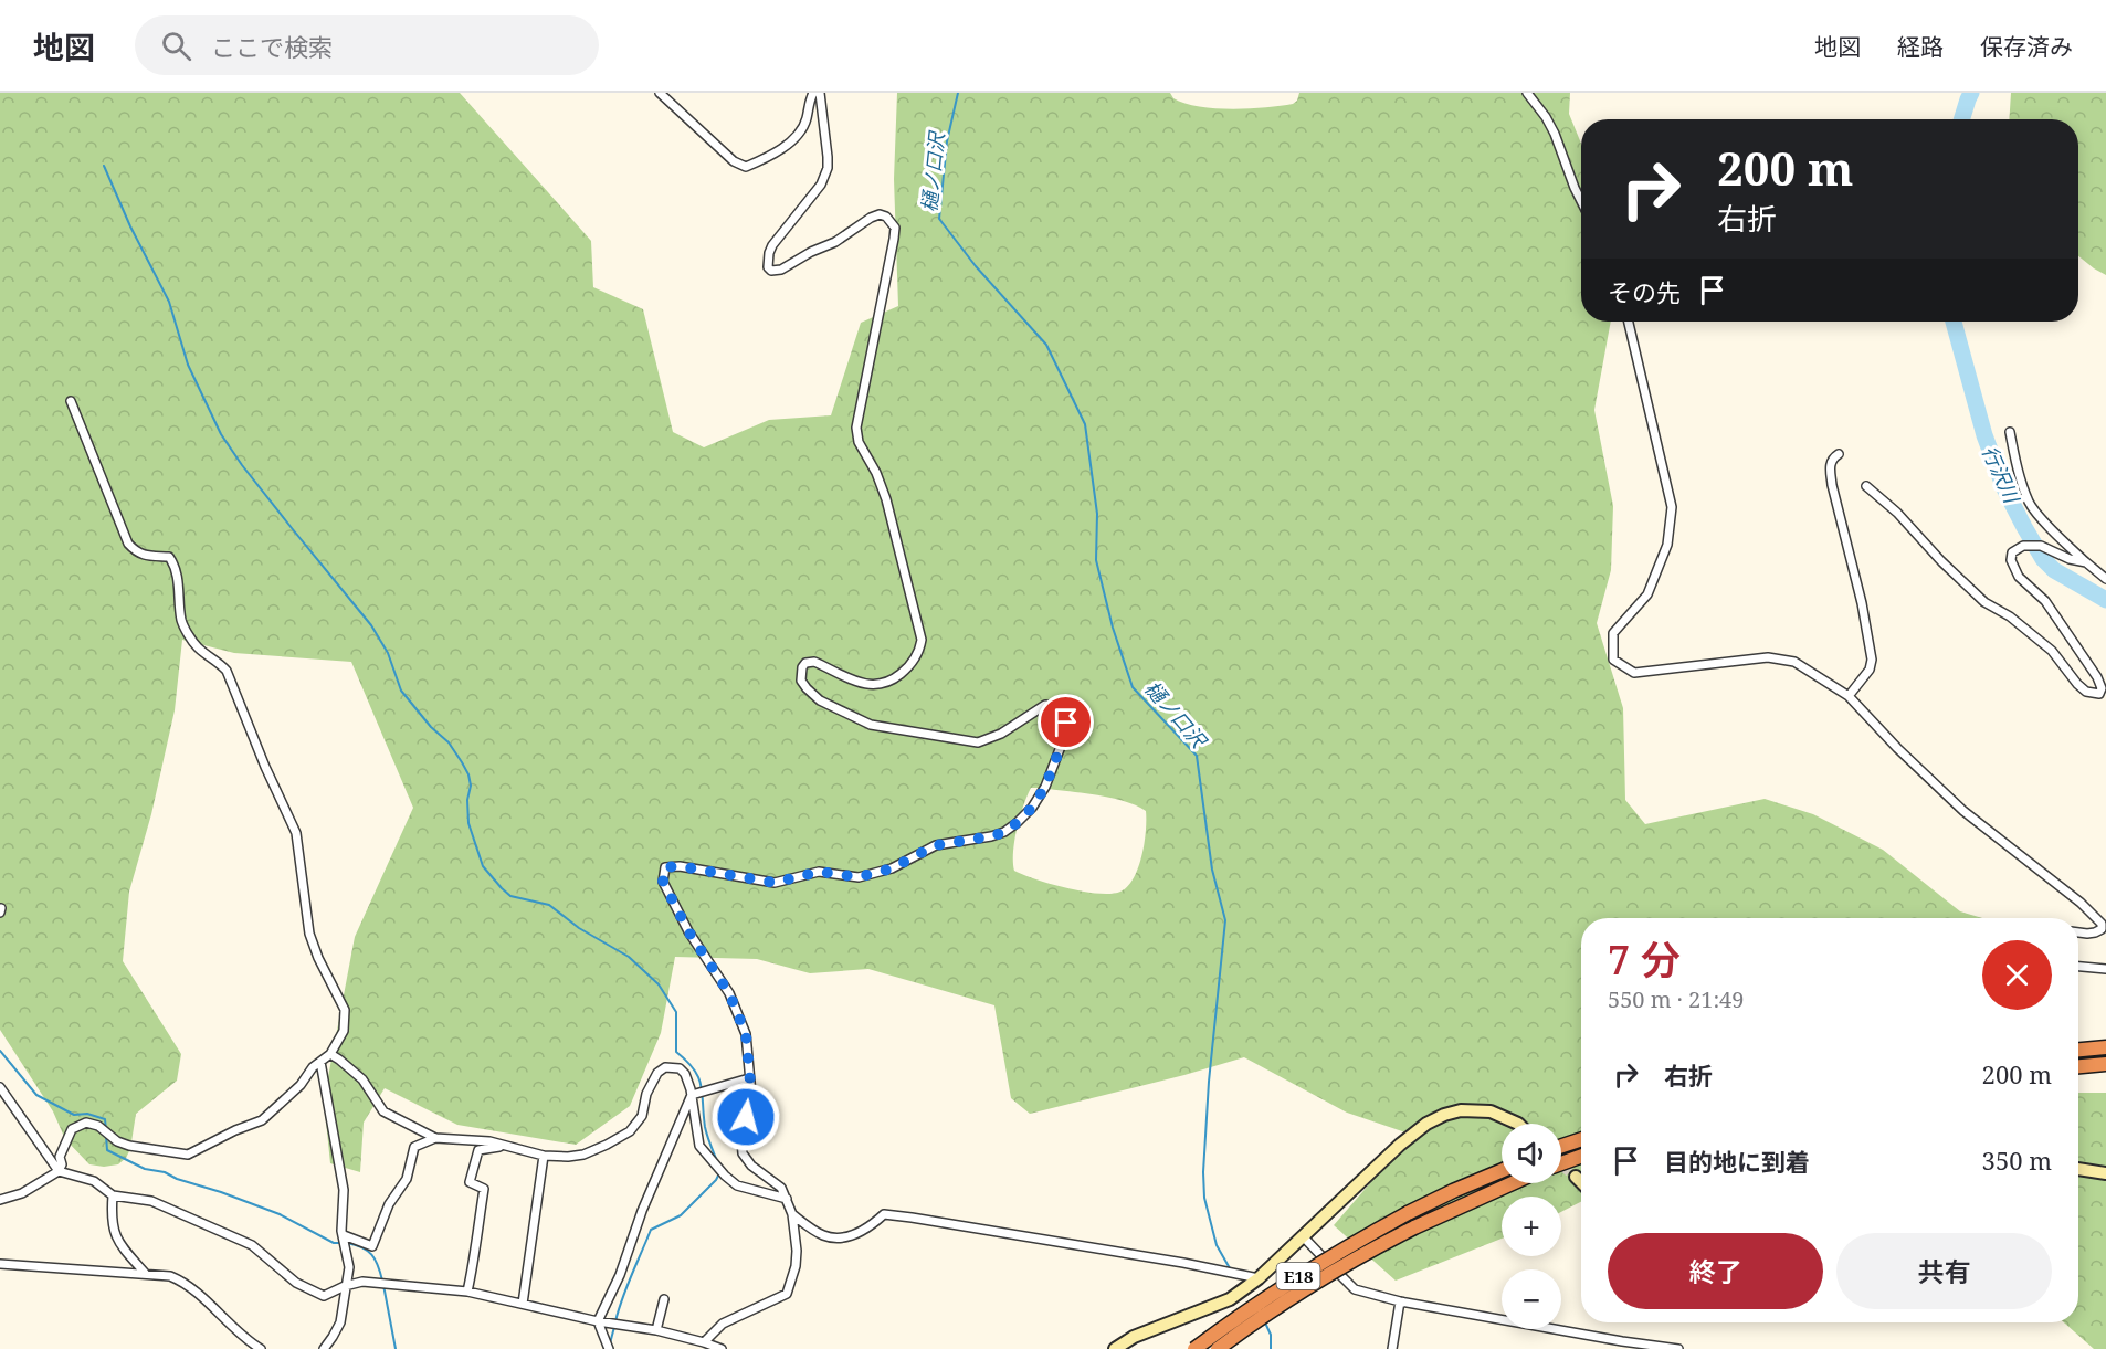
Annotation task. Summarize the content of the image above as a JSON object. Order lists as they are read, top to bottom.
{
  "streets": {
    "highway": ["E18"]
  },
  "water": ["樋ノ口沢", "行沢川"],
  "page": {
    "header": "地図",
    "search": "ここで検索",
    "nav": ["地図", "経路", "保存済み"],
    "turn": ["200 m", "右折"],
    "then": "その先",
    "heading": ["7 分", "550 m · 21:49"],
    "list": [
      {
        "name": "右折",
        "value": "200 m"
      },
      {
        "name": "目的地に到着",
        "value": "350 m"
      }
    ],
    "map_buttons": ["+", "−"],
    "buttons": ["終了", "共有"]
  }
}
